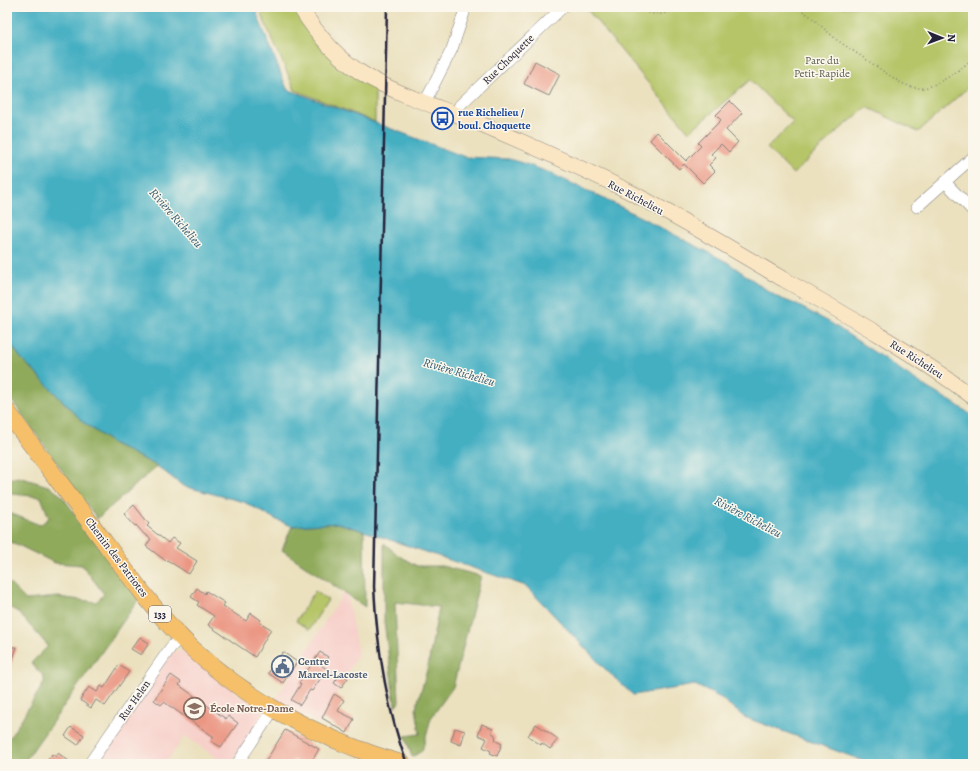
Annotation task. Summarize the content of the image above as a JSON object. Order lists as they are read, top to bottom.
{
  "streets": {
    "main road": ["Rue Richelieu", "Chemin des Patriotes", "133"],
    "street": ["Rue Choquette", "Rue Helen"]
  },
  "crossings": [
    ["Rue Choquette", "Rue Richelieu"],
    ["Chemin des Patriotes", "133"],
    ["Chemin des Patriotes", "Rue Helen"]
  ],
  "water": ["Rivière Richelieu"],
  "parks": ["Parc du Petit-Rapide"],
  "places": {
    "bus stop": ["rue Richelieu / boul. Choquette"],
    "public building": ["Centre Marcel-Lacoste"],
    "school or university": ["École Notre-Dame"]
  },
  "north": "right"
}
